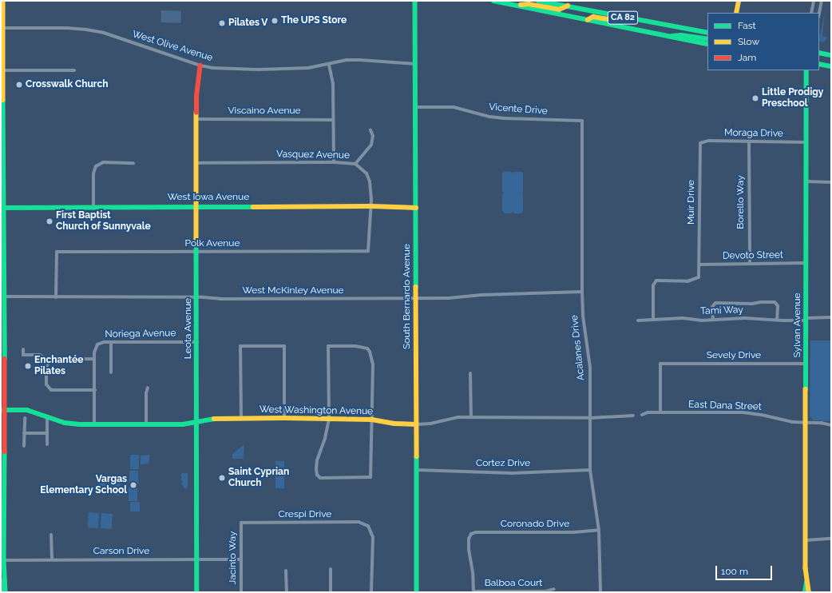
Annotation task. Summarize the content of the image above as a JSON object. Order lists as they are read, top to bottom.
{
  "streets": {
    "street": [
      "CA 82",
      "West Olive Avenue",
      "Vicente Drive",
      "Viscaino Avenue",
      "Moraga Drive",
      "Vasquez Avenue",
      "West Iowa Avenue",
      "Muir Drive",
      "Borello Way",
      "Polk Avenue",
      "Devoto Street",
      "West McKinley Avenue",
      "South Bernardo Avenue",
      "Tami Way",
      "Sylvan Avenue",
      "Leota Avenue",
      "Noriega Avenue",
      "Acalanes Drive",
      "Sevely Drive",
      "East Dana Street",
      "West Washington Avenue",
      "Cortez Drive",
      "Crespi Drive",
      "Coronado Drive",
      "Carson Drive",
      "Jacinto Way",
      "Balboa Court"
    ]
  },
  "crossings": [
    ["West Olive Avenue", "South Bernardo Avenue"],
    ["West Olive Avenue", "Leota Avenue"],
    ["Vicente Drive", "South Bernardo Avenue"],
    ["Vicente Drive", "Acalanes Drive"],
    ["Viscaino Avenue", "Leota Avenue"],
    ["Moraga Drive", "Muir Drive"],
    ["Moraga Drive", "Borello Way"],
    ["Moraga Drive", "Sylvan Avenue"],
    ["Vasquez Avenue", "West Iowa Avenue"],
    ["Vasquez Avenue", "Polk Avenue"],
    ["Vasquez Avenue", "Leota Avenue"],
    ["West Iowa Avenue", "South Bernardo Avenue"],
    ["West Iowa Avenue", "Leota Avenue"],
    ["Muir Drive", "Devoto Street"],
    ["Muir Drive", "Tami Way"],
    ["Borello Way", "Devoto Street"],
    ["Polk Avenue", "West McKinley Avenue"],
    ["Polk Avenue", "Leota Avenue"],
    ["Devoto Street", "Sylvan Avenue"],
    ["West McKinley Avenue", "South Bernardo Avenue"],
    ["West McKinley Avenue", "Leota Avenue"],
    ["West McKinley Avenue", "Acalanes Drive"],
    ["South Bernardo Avenue", "West Washington Avenue"],
    ["South Bernardo Avenue", "Cortez Drive"],
    ["Tami Way", "Sylvan Avenue"],
    ["Sylvan Avenue", "Sevely Drive"],
    ["Sylvan Avenue", "East Dana Street"],
    ["Leota Avenue", "Noriega Avenue"],
    ["Leota Avenue", "West Washington Avenue"],
    ["Leota Avenue", "Carson Drive"],
    ["Acalanes Drive", "West Washington Avenue"],
    ["Acalanes Drive", "Cortez Drive"],
    ["Acalanes Drive", "Coronado Drive"],
    ["Sevely Drive", "East Dana Street"],
    ["Crespi Drive", "Jacinto Way"],
    ["Coronado Drive", "Balboa Court"],
    ["Carson Drive", "Jacinto Way"]
  ],
  "places": [
    "The UPS Store",
    "Pilates V",
    "Crosswalk Church",
    "Little Prodigy Preschool",
    "First Baptist Church of Sunnyvale",
    "Enchantée Pilates",
    "Saint Cyprian Church",
    "Vargas Elementary School"
  ],
  "legend": ["Fast", "Slow", "Jam"],
  "scale_bar": "100 m"
}
